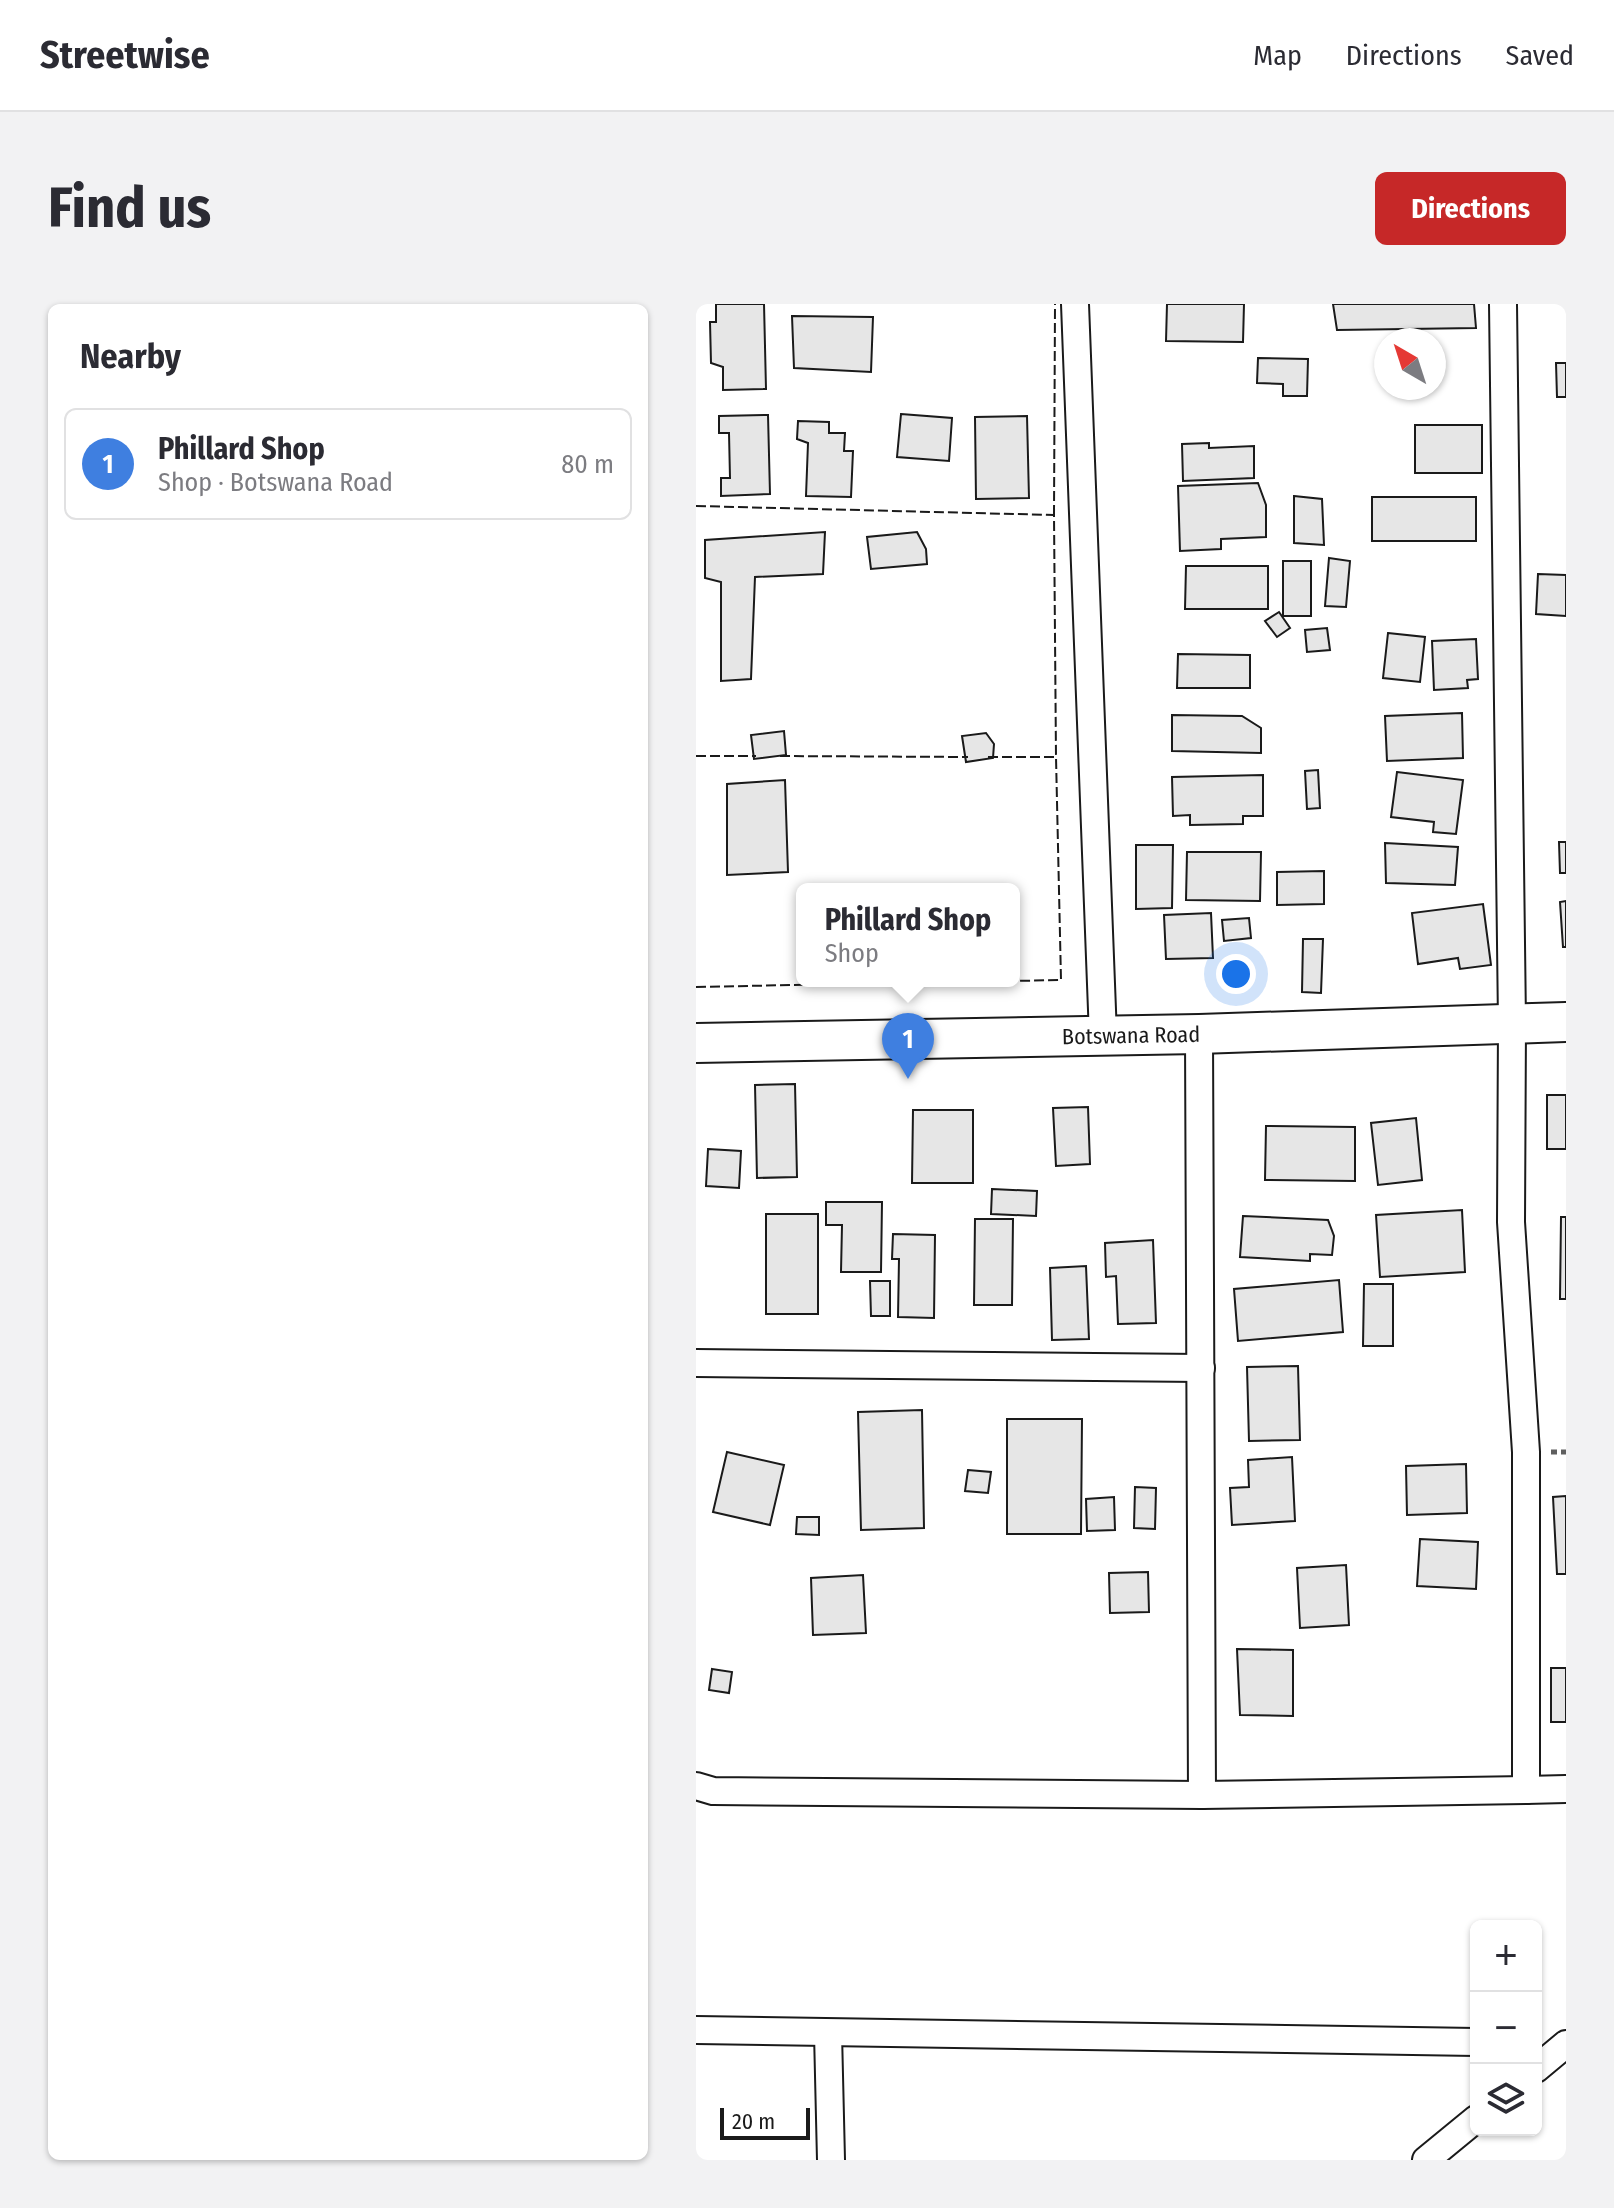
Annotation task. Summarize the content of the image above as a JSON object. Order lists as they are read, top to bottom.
{
  "streets": {
    "street": ["Botswana Road"]
  },
  "scale_bar": "20 m",
  "north": "top left",
  "page": {
    "header": "Streetwise",
    "nav": ["Map", "Directions", "Saved"],
    "buttons": "Directions",
    "title": "Find us",
    "heading": "Nearby",
    "list": [
      {
        "mark": "1",
        "name": "Phillard Shop",
        "note": "Shop · Botswana Road",
        "value": "80 m"
      }
    ],
    "popup": ["Phillard Shop", "Shop"],
    "pins": "1",
    "map_buttons": ["+", "−"],
    "scale": "20 m"
  }
}
